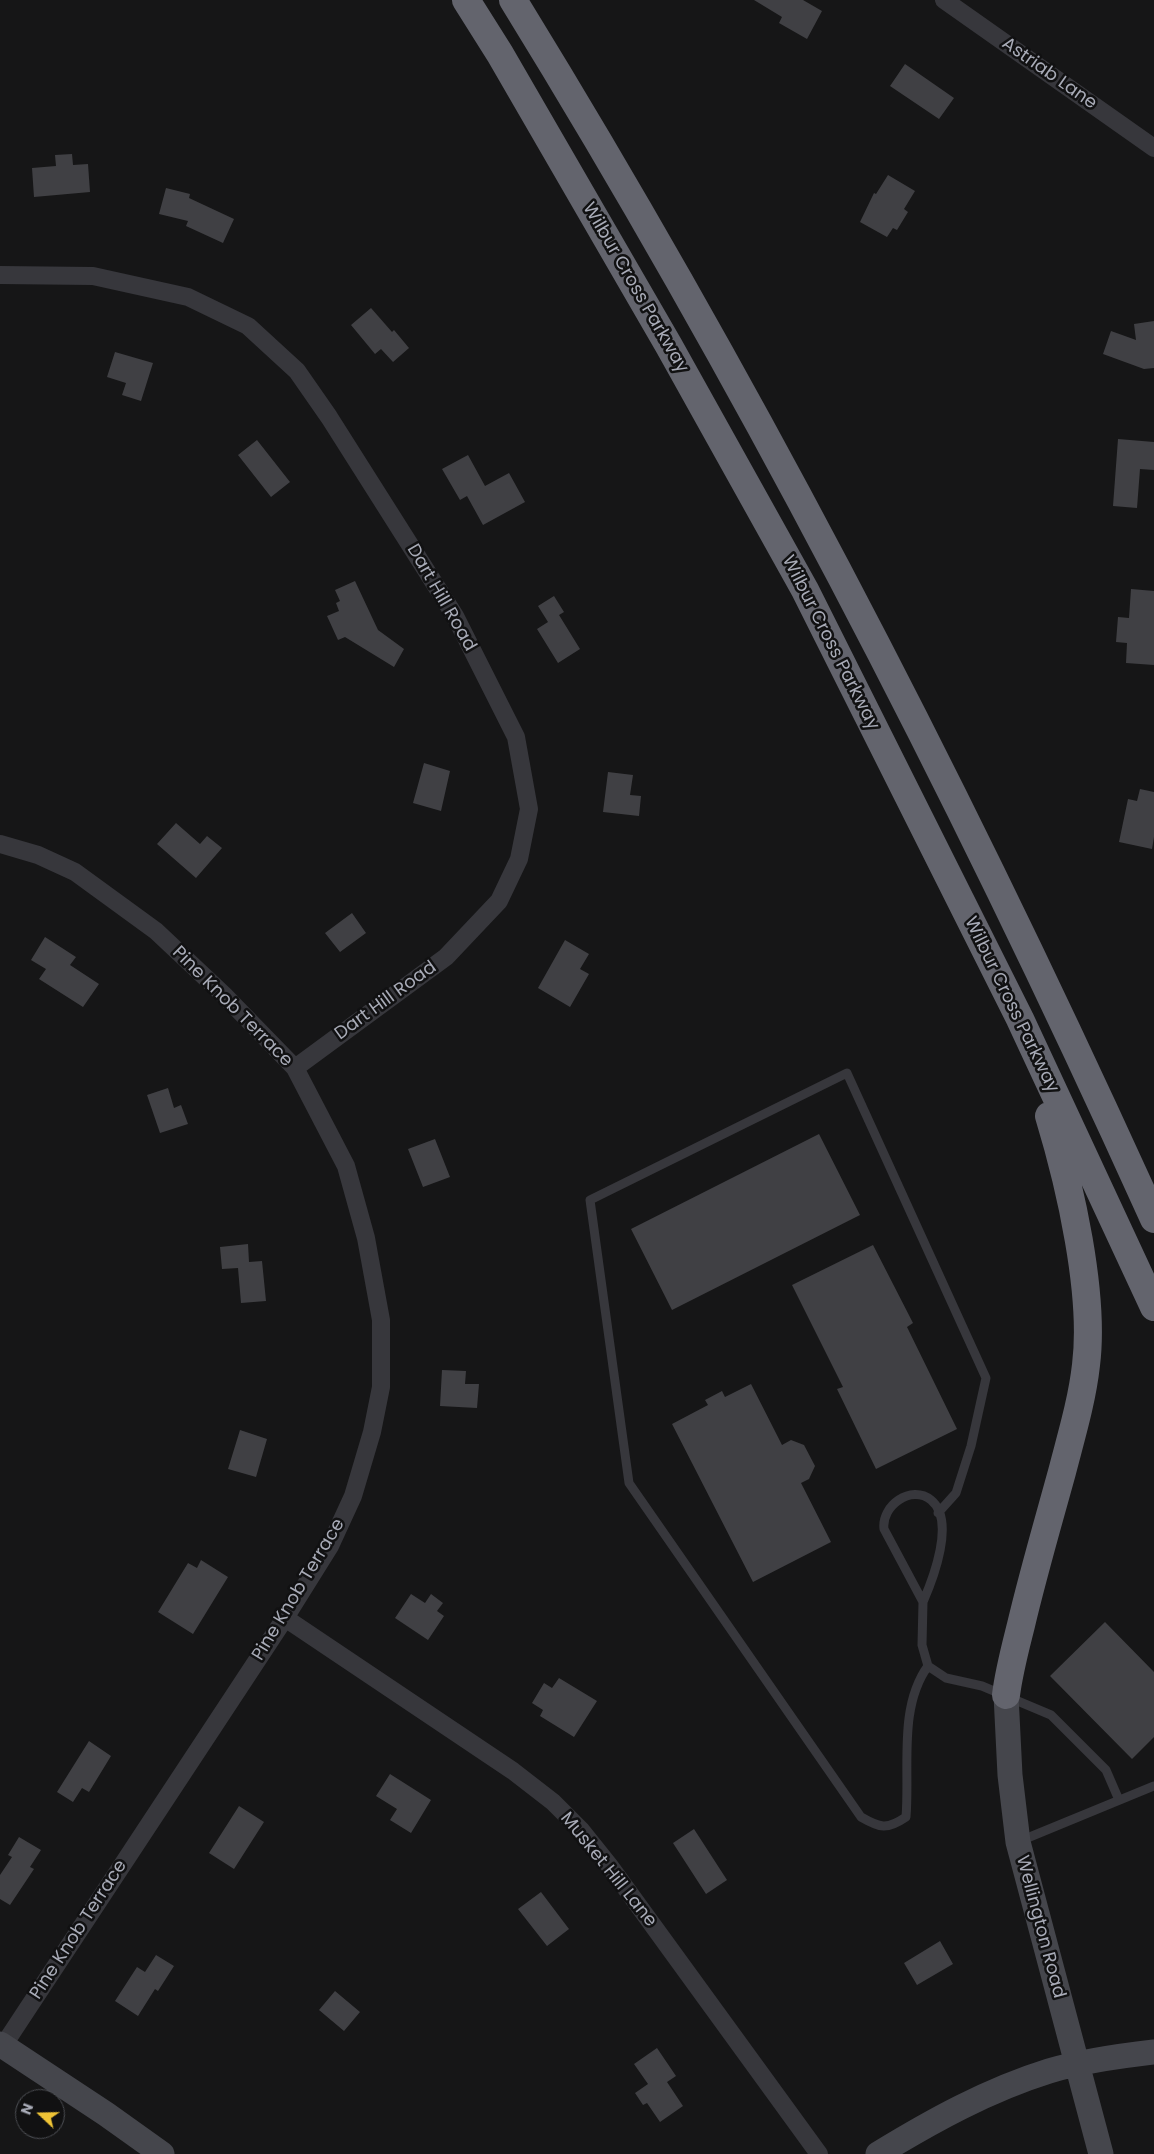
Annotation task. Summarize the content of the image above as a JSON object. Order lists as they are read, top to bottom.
{
  "streets": {
    "highway": ["Wilbur Cross Parkway"],
    "main road": ["Wellington Road"],
    "street": [
      "Astriab Lane",
      "Dart Hill Road",
      "Pine Knob Terrace",
      "Musket Hill Lane"
    ]
  },
  "crossings": [
    ["Dart Hill Road", "Pine Knob Terrace"],
    ["Pine Knob Terrace", "Musket Hill Lane"]
  ],
  "north": "left"
}
